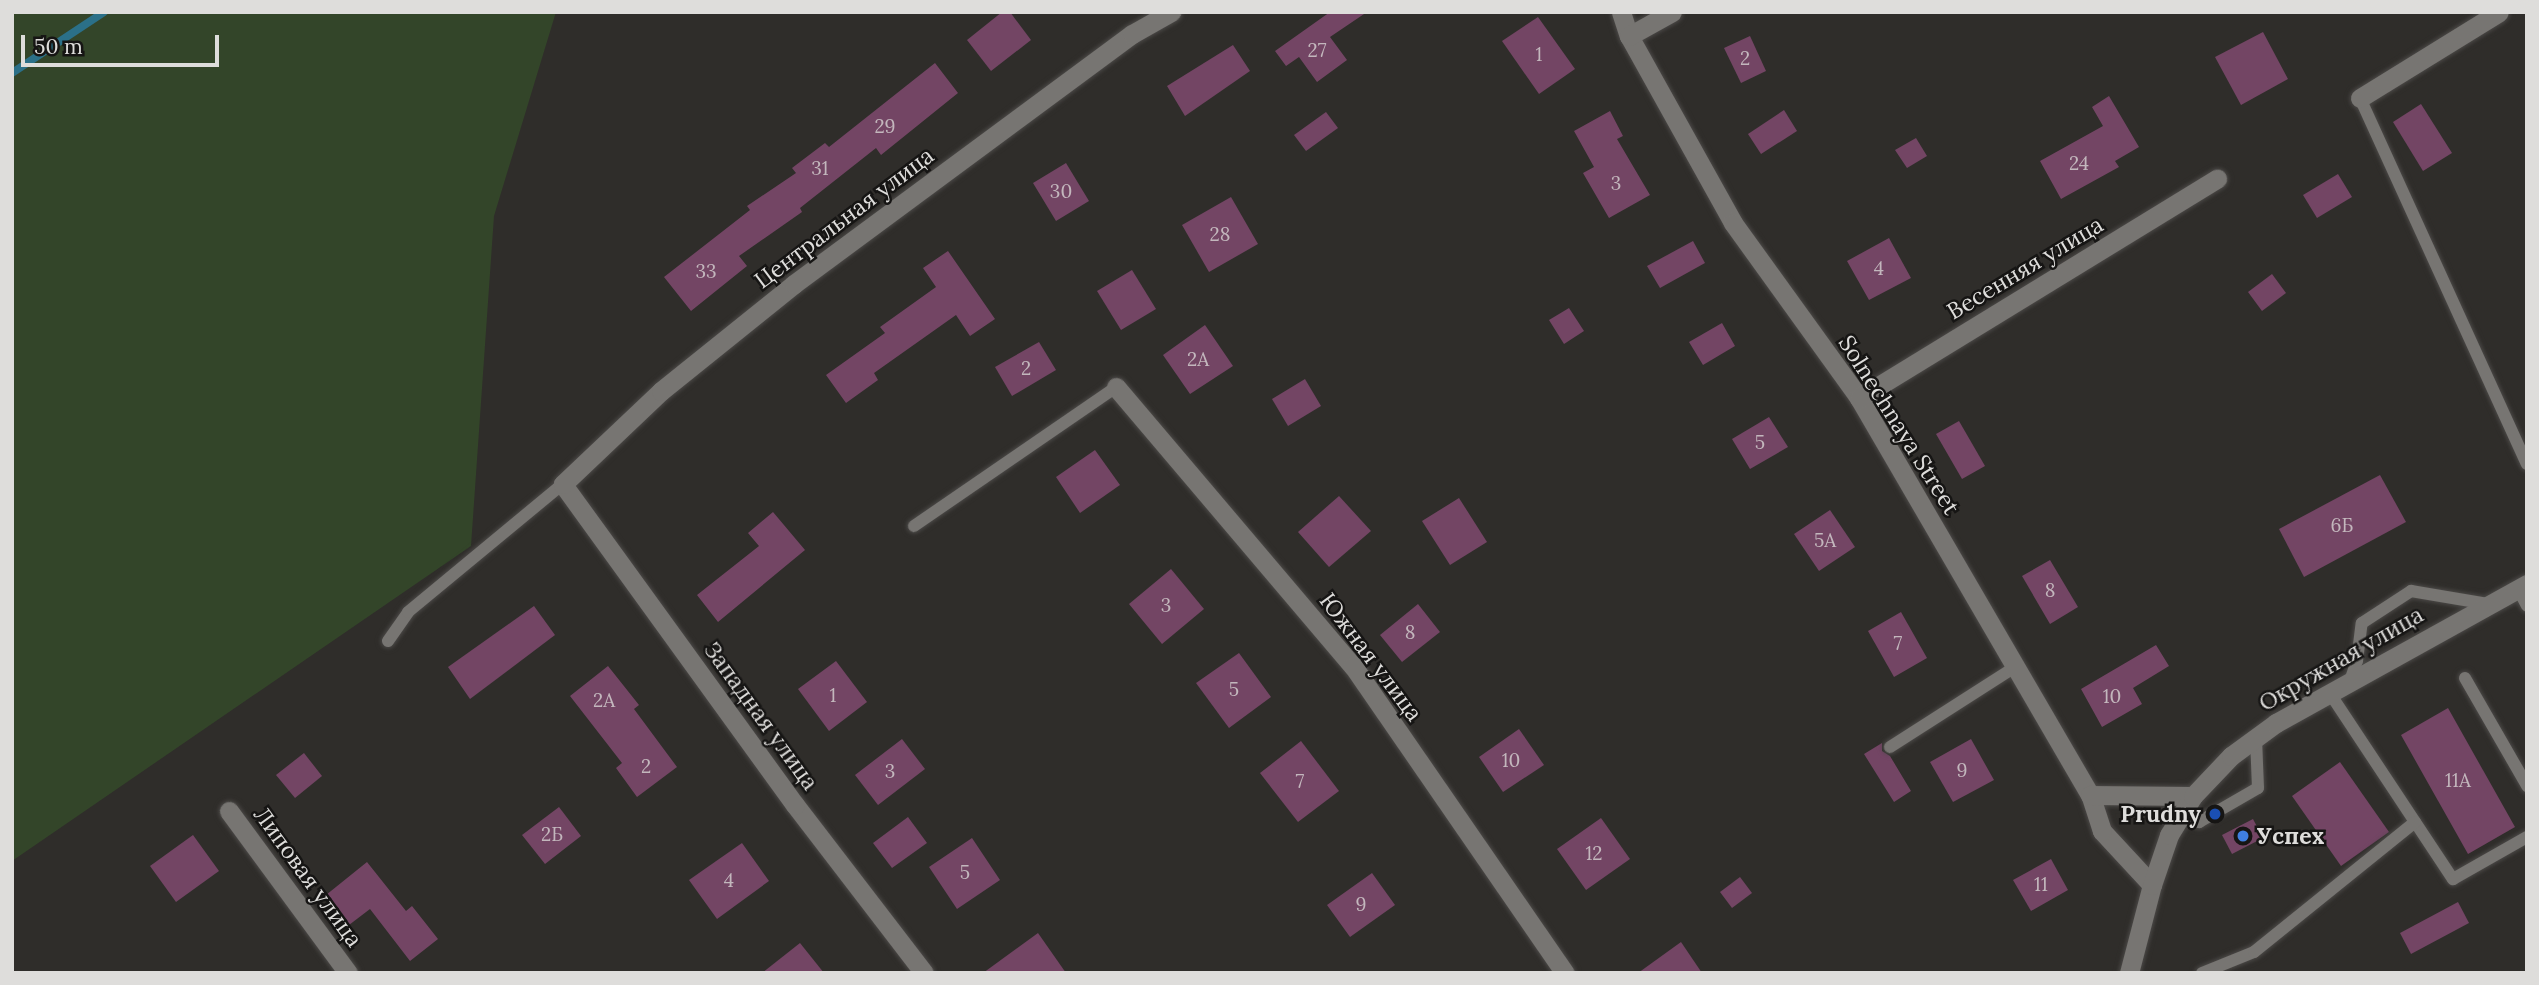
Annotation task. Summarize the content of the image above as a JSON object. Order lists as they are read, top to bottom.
{
  "streets": {
    "street": [
      "Центральная улица",
      "Весенняя улица",
      "Solnechnaya Street",
      "Южная улица",
      "Окружная улица",
      "Западная улица",
      "Липовая улица"
    ]
  },
  "crossings": [
    ["Центральная улица", "Западная улица"],
    ["Весенняя улица", "Solnechnaya Street"]
  ],
  "places": ["Prudny", "Успех"],
  "house_numbers": [
    "27",
    "1",
    "2",
    "29",
    "24",
    "31",
    "3",
    "30",
    "28",
    "4",
    "33",
    "2А",
    "2",
    "5",
    "6Б",
    "5А",
    "8",
    "3",
    "8",
    "7",
    "5",
    "1",
    "10",
    "2А",
    "10",
    "2",
    "9",
    "3",
    "11А",
    "7",
    "2Б",
    "12",
    "5",
    "4",
    "11",
    "9"
  ],
  "scale_bar": "50 m"
}
